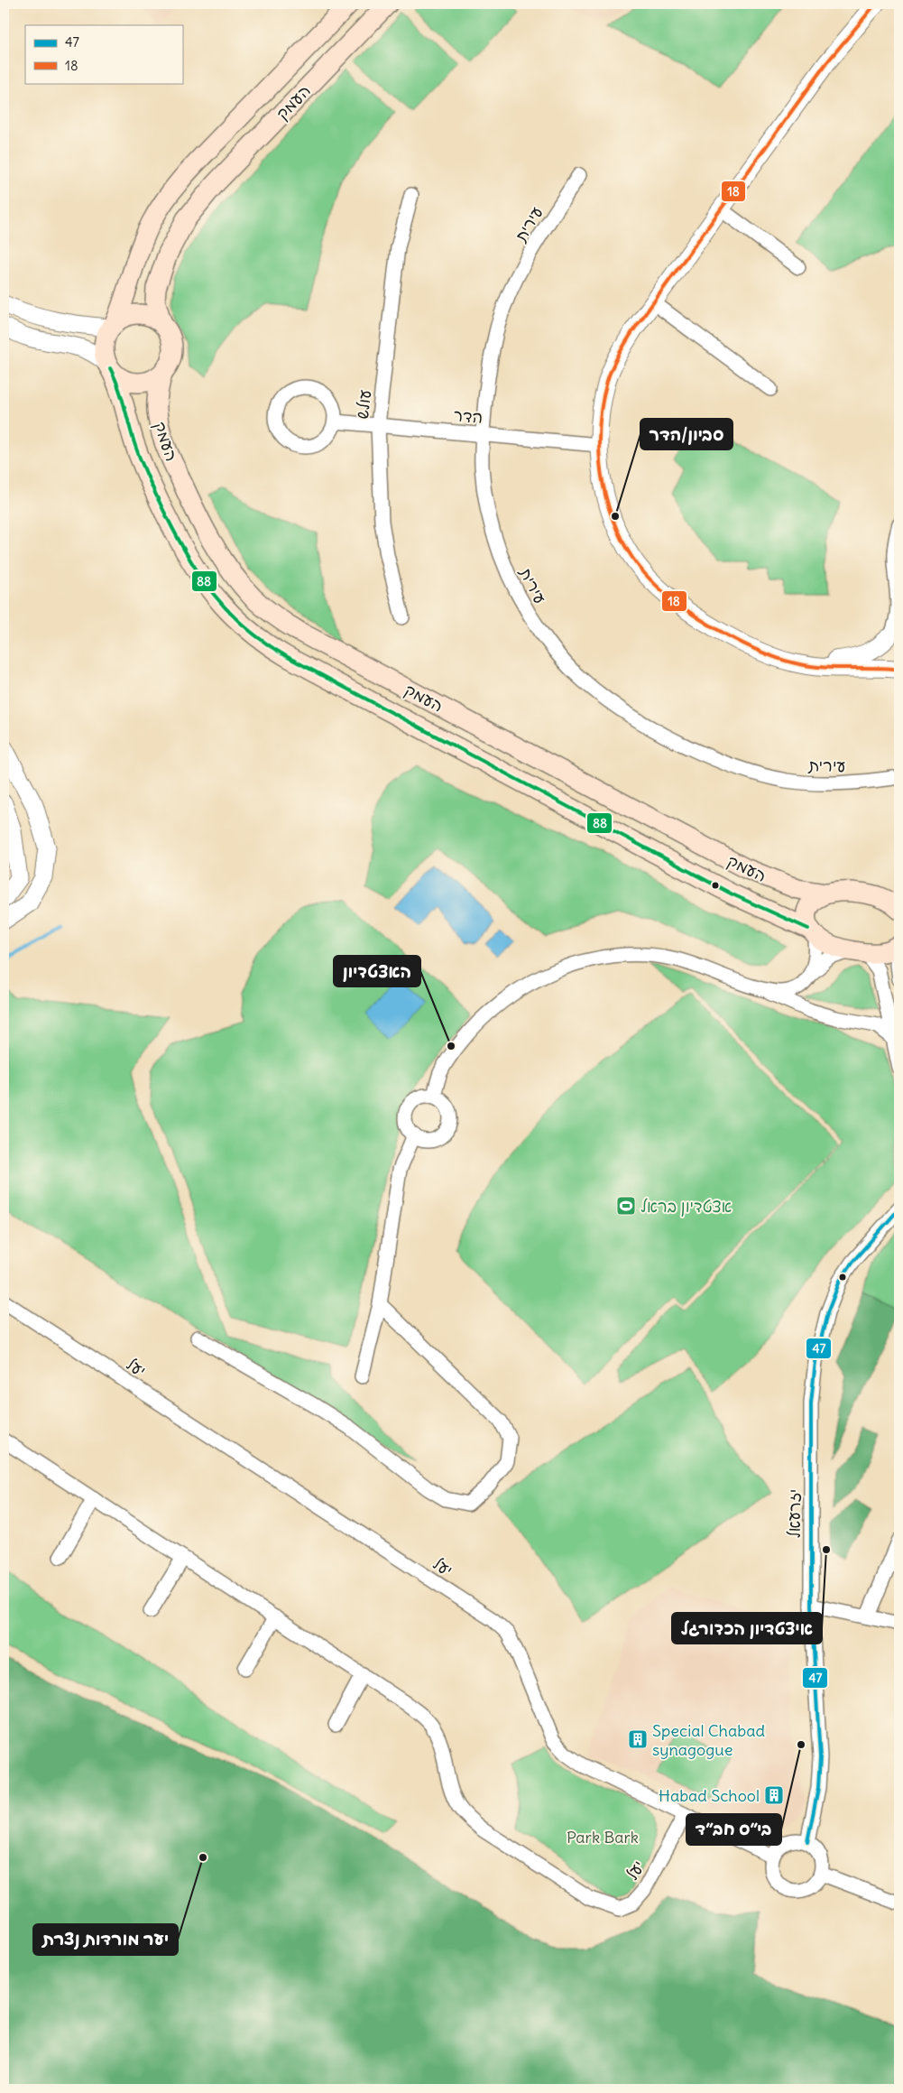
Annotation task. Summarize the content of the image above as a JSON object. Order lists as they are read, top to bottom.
{
  "streets": {
    "main road": ["העמק"],
    "street": [
      "עירית",
      "עולש",
      "הדר",
      "יעל",
      "יזרעאל"
    ]
  },
  "crossings": [
    ["עירית", "הדר"],
    ["עולש", "הדר"]
  ],
  "parks": ["Park Bark"],
  "places": {
    "other": [
      "סביון/הדר",
      "האצטדיון",
      "איצטדיון הכדורגל",
      "בי״ס חב״ד",
      "יער מורדות נצרת"
    ],
    "sports": ["אצטדיון בראל"],
    "building": ["Special Chabad synagogue", "Habad School"]
  },
  "lines": ["transit line 18", "transit line 88", "transit line 47"],
  "legend": ["47", "18"]
}
